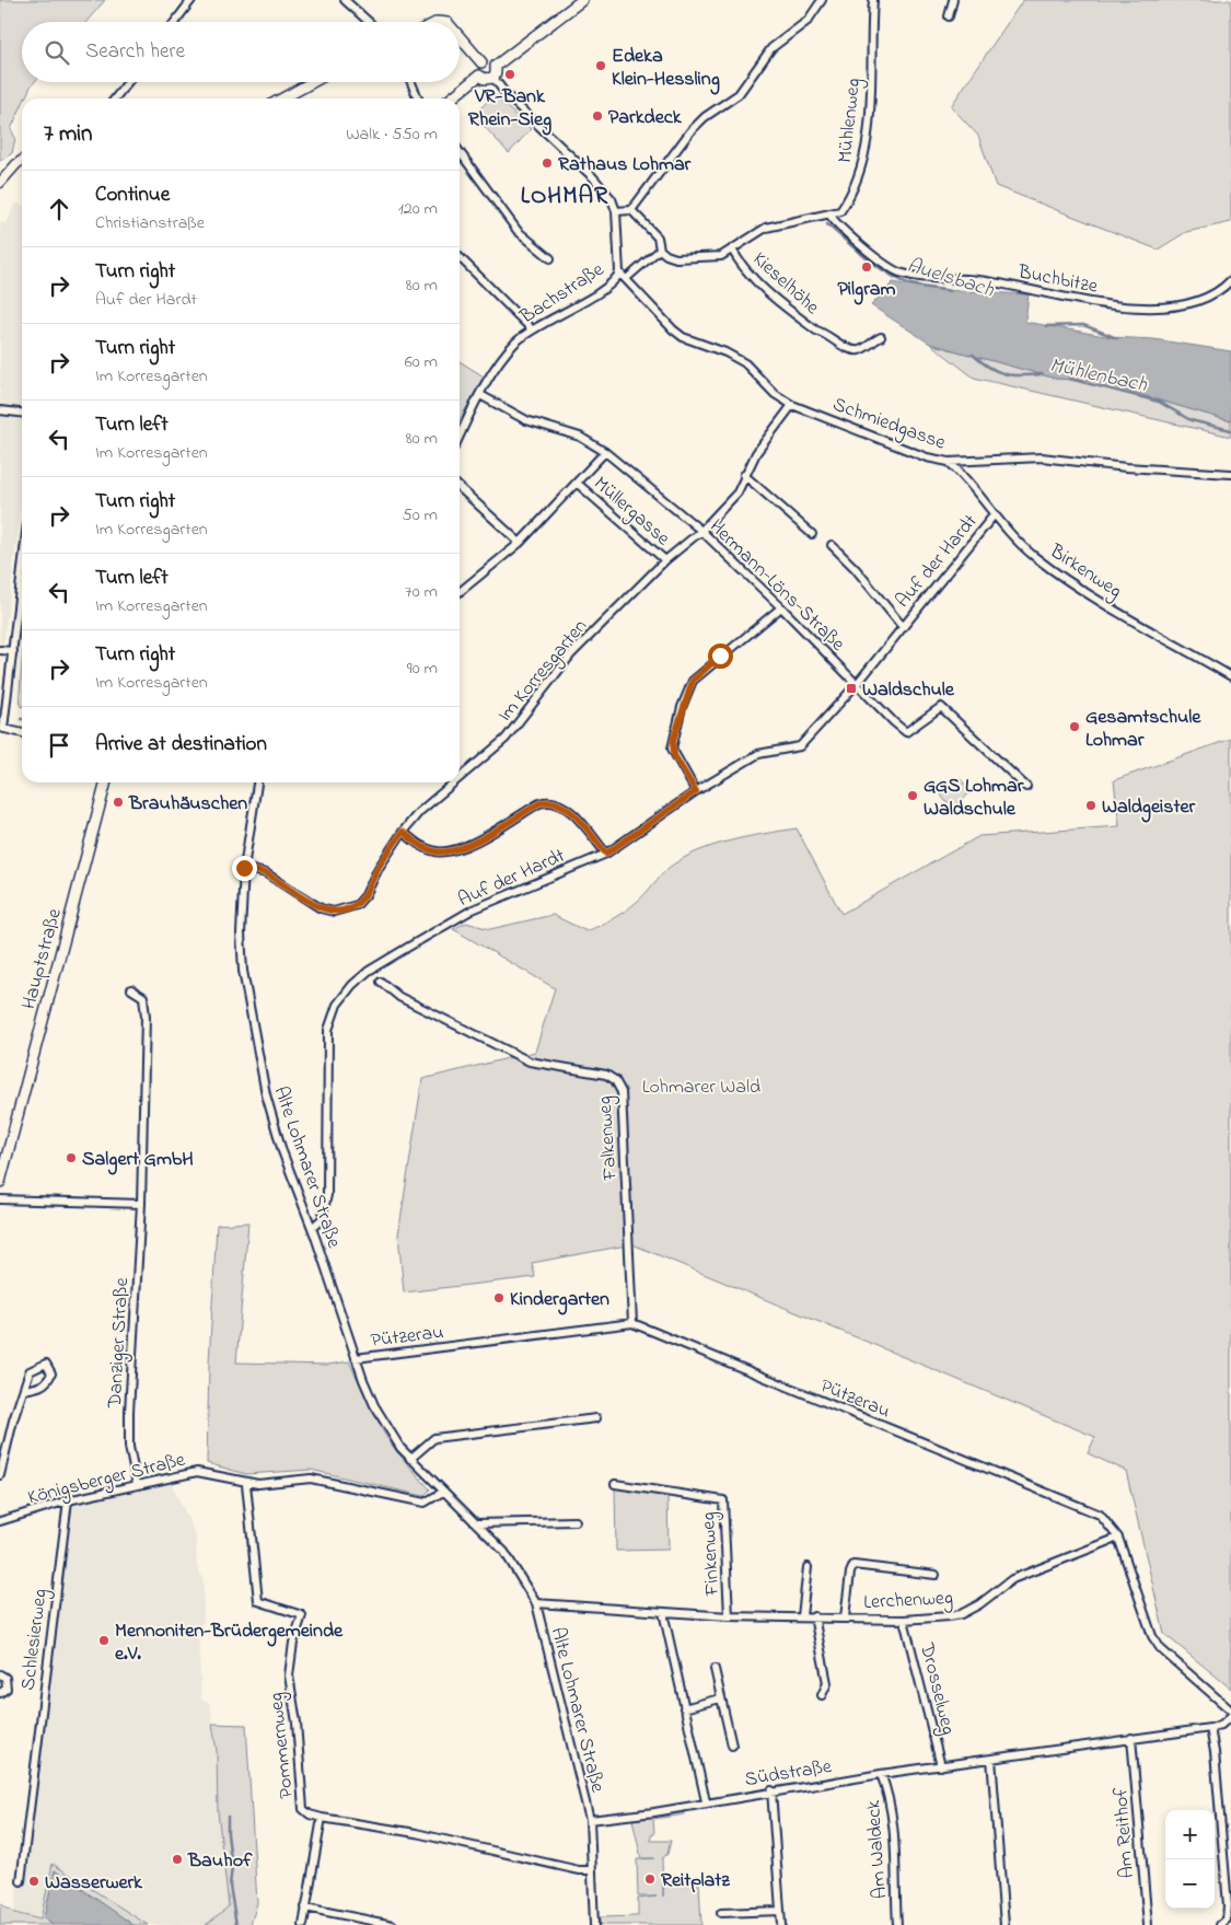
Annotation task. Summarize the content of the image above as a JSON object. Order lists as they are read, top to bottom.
{
  "streets": {
    "main road": ["Hauptstraße"],
    "street": [
      "Mühlenweg",
      "Buchbitze",
      "Kieselhöhe",
      "Bachstraße",
      "Schmiedgasse",
      "Müllergasse",
      "Auf der Hardt",
      "Birkenweg",
      "Hermann-Löns-Straße",
      "Im Korresgarten",
      "Falkenweg",
      "Alte Lohmarer Straße",
      "Pützerau",
      "Danziger Straße",
      "Königsberger Straße",
      "Finkenweg",
      "Lerchenweg",
      "Schlesierweg",
      "Drosselweg",
      "Pommernweg",
      "Südstraße",
      "Am Reithof",
      "Am Waldeck"
    ]
  },
  "crossings": [
    ["Mühlenweg", "Buchbitze"],
    ["Bachstraße", "Schmiedgasse"],
    ["Bachstraße", "Hermann-Löns-Straße"],
    ["Schmiedgasse", "Birkenweg"],
    ["Schmiedgasse", "Im Korresgarten"],
    ["Müllergasse", "Im Korresgarten"],
    ["Auf der Hardt", "Birkenweg"],
    ["Auf der Hardt", "Hermann-Löns-Straße"],
    ["Auf der Hardt", "Alte Lohmarer Straße"],
    ["Hermann-Löns-Straße", "Im Korresgarten"],
    ["Im Korresgarten", "Alte Lohmarer Straße"],
    ["Falkenweg", "Pützerau"],
    ["Alte Lohmarer Straße", "Pützerau"],
    ["Alte Lohmarer Straße", "Königsberger Straße"],
    ["Alte Lohmarer Straße", "Lerchenweg"],
    ["Alte Lohmarer Straße", "Pommernweg"],
    ["Alte Lohmarer Straße", "Südstraße"],
    ["Pützerau", "Lerchenweg"],
    ["Danziger Straße", "Königsberger Straße"],
    ["Königsberger Straße", "Schlesierweg"],
    ["Königsberger Straße", "Pommernweg"],
    ["Finkenweg", "Lerchenweg"],
    ["Lerchenweg", "Drosselweg"],
    ["Drosselweg", "Südstraße"],
    ["Südstraße", "Am Reithof"],
    ["Südstraße", "Am Waldeck"]
  ],
  "districts": ["LOHMAR"],
  "water": ["Auelsbach", "Mühlenbach"],
  "parks": ["Lohmarer Wald"],
  "places": {
    "other": [
      "Edeka Klein-Hessling",
      "VR-Bank Rhein-Sieg",
      "Parkdeck",
      "Rathaus Lohmar",
      "Pilgram",
      "Gesamtschule Lohmar",
      "GGS Lohmar Waldschule",
      "Brauhäuschen",
      "Waldgeister",
      "Salgert GmbH",
      "Kindergarten",
      "Mennoniten-Brüdergemeinde e.V.",
      "Bauhof",
      "Reitplatz",
      "Wasserwerk"
    ],
    "transit": ["Waldschule"]
  },
  "page": {
    "search": "Search here",
    "heading": ["7 min", "Walk · 550 m"],
    "list": [
      ["Continue", "Christianstraße", "120 m"],
      ["Turn right", "Auf der Hardt", "80 m"],
      ["Turn right", "Im Korresgarten", "60 m"],
      ["Turn left", "Im Korresgarten", "80 m"],
      ["Turn right", "Im Korresgarten", "50 m"],
      ["Turn left", "Im Korresgarten", "70 m"],
      ["Turn right", "Im Korresgarten", "90 m"],
      "Arrive at destination"
    ],
    "map_buttons": ["+", "−"]
  }
}
